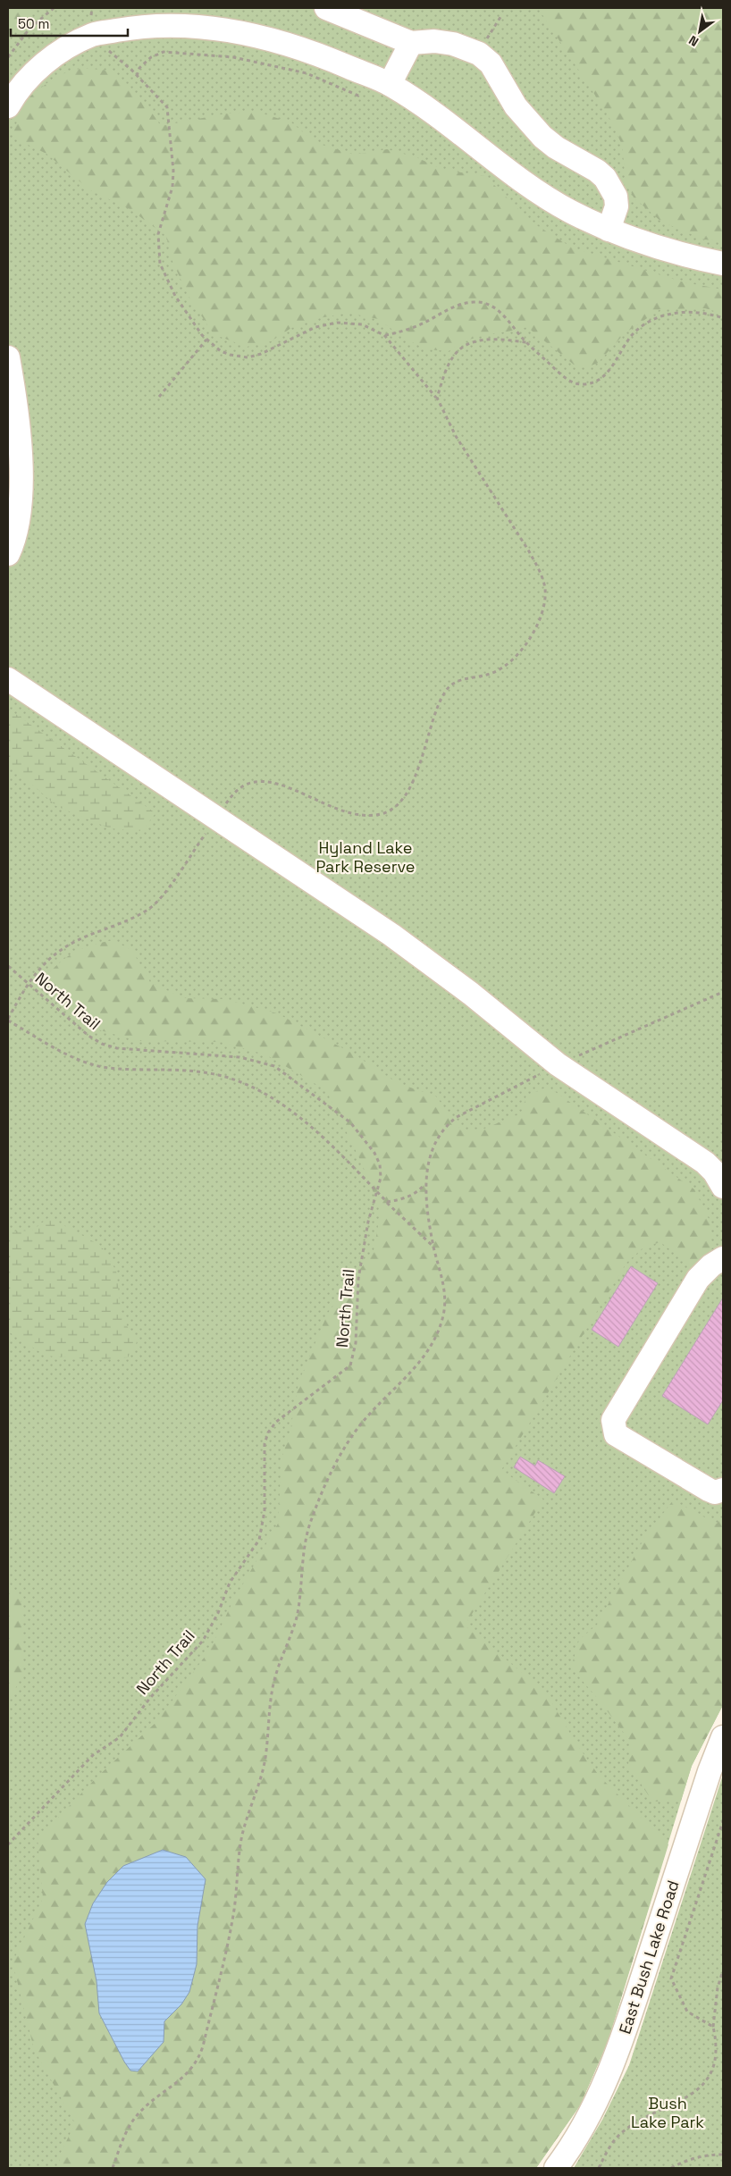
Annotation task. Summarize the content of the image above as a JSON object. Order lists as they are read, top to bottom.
{
  "streets": {
    "street": ["East Bush Lake Road"],
    "path": ["North Trail"]
  },
  "parks": ["Hyland Lake Park Reserve", "Bush Lake Park"],
  "scale_bar": "50 m",
  "north": "bottom left"
}
